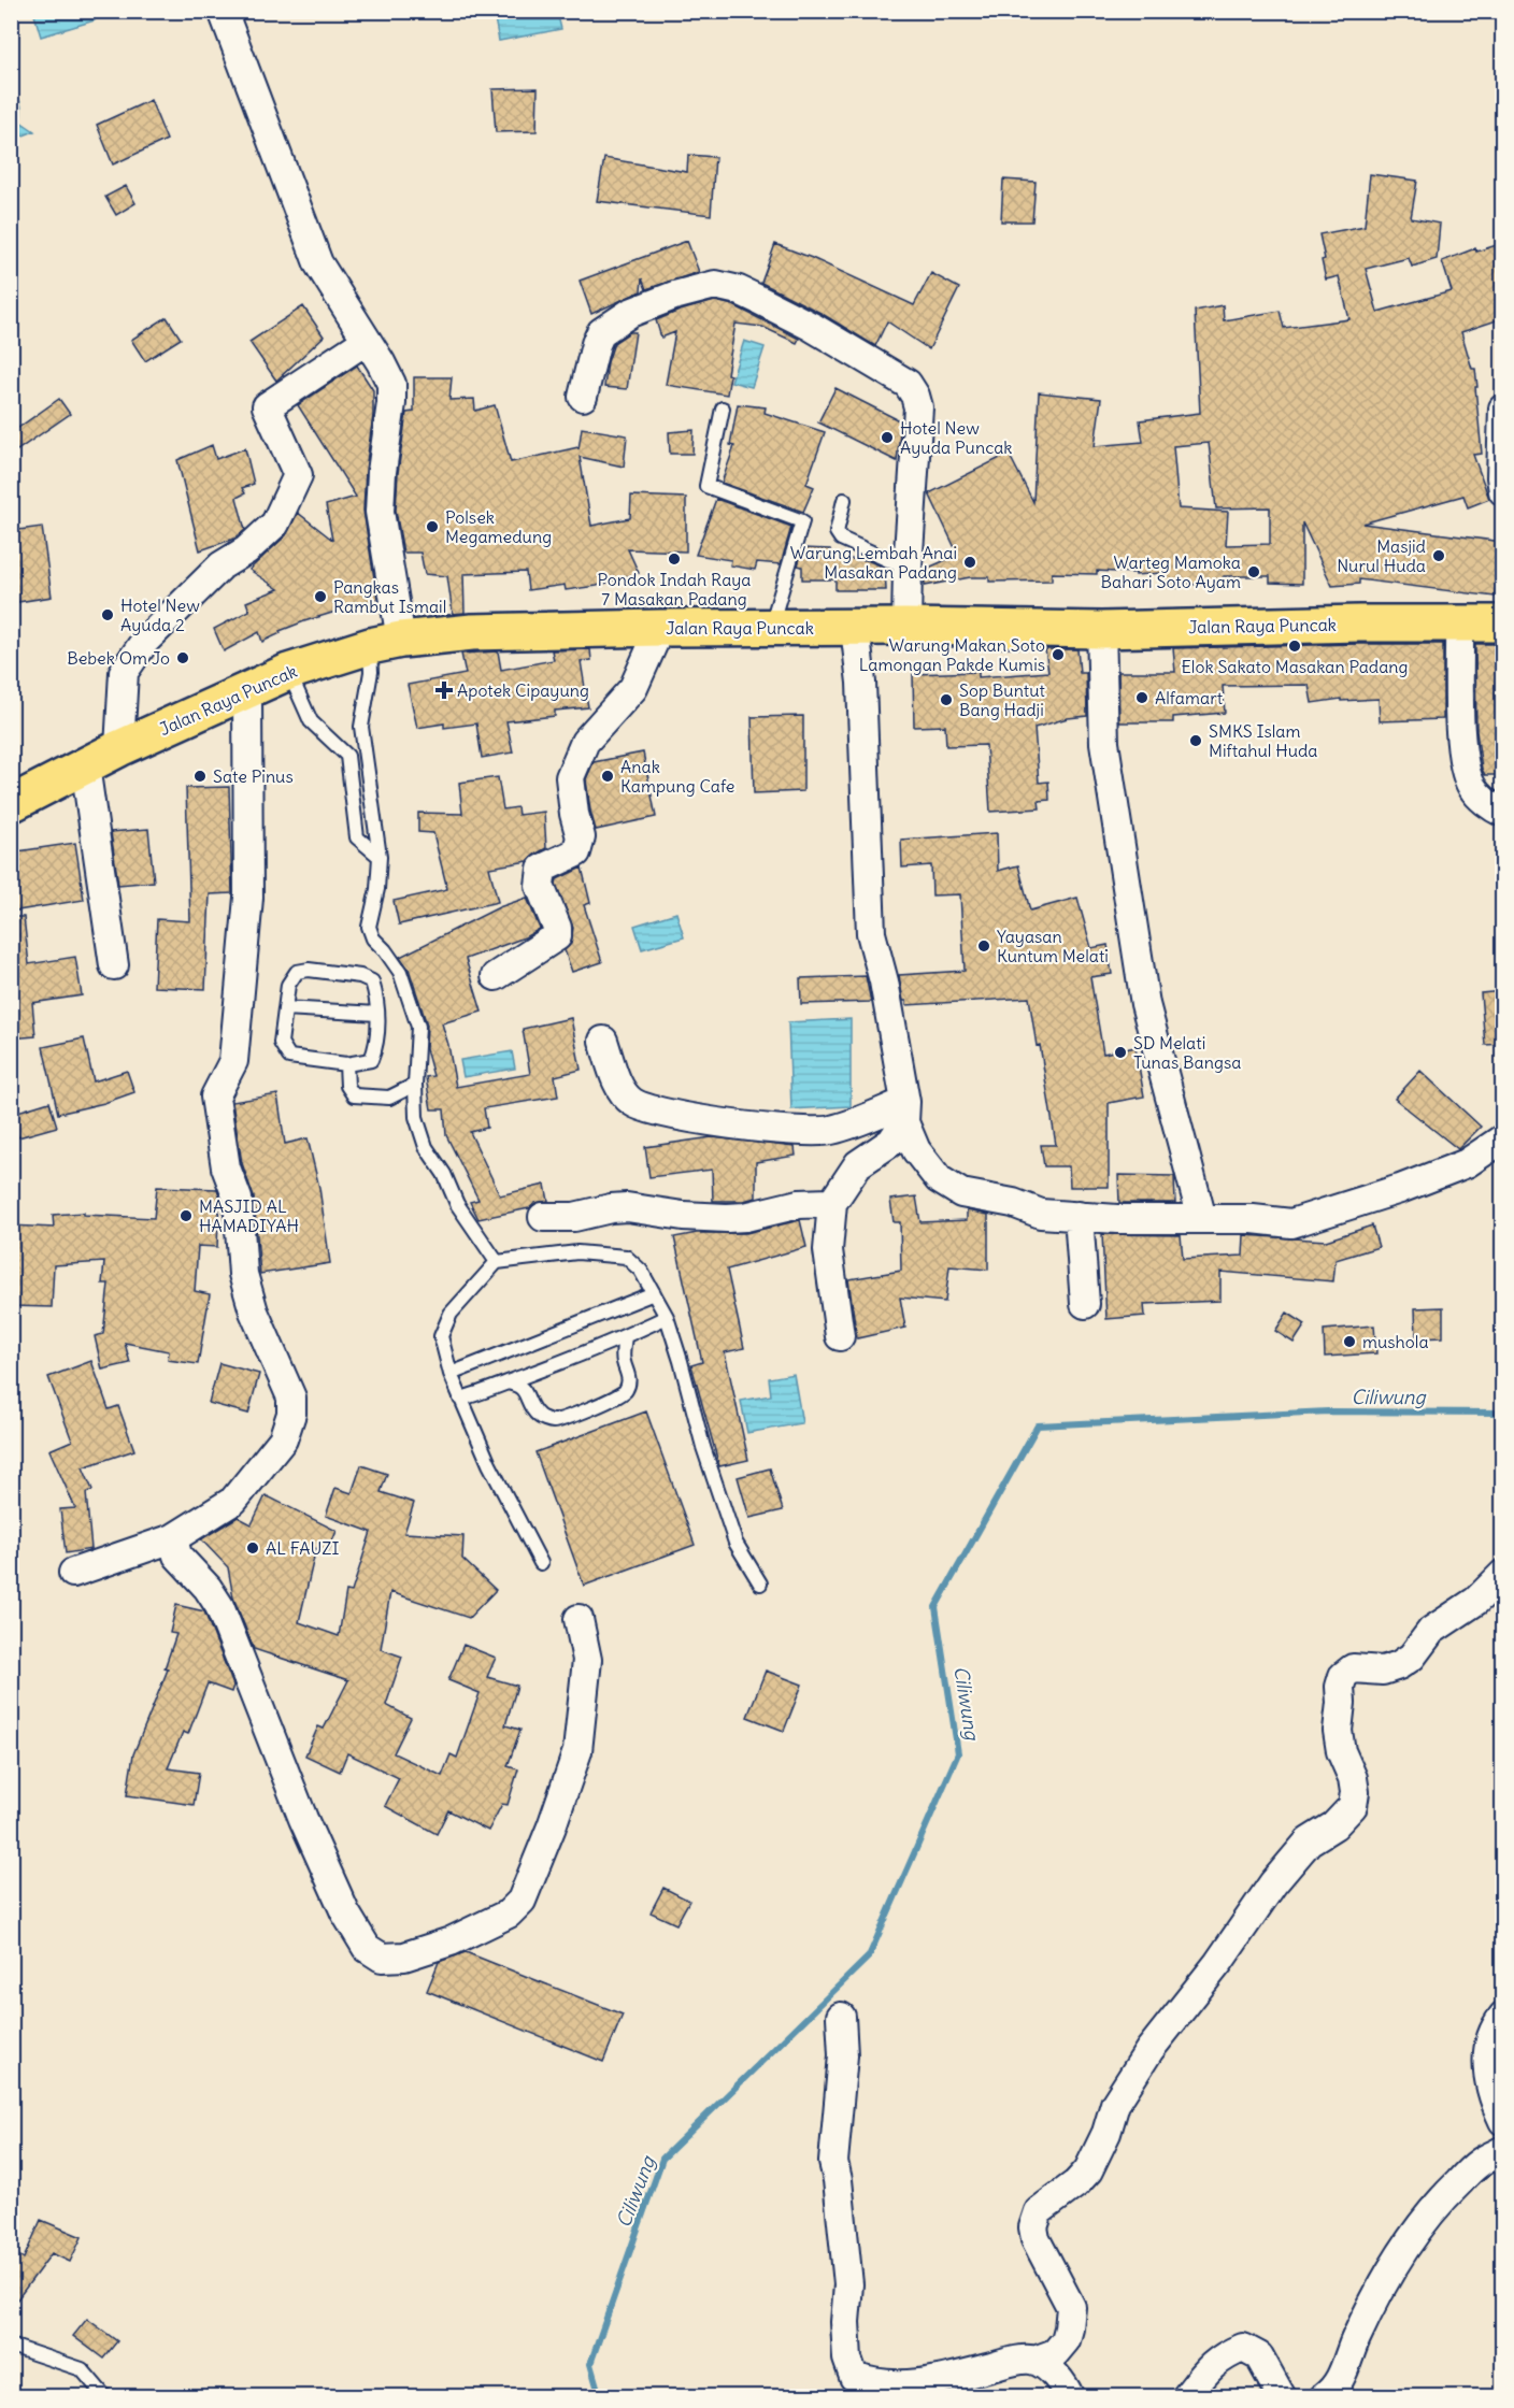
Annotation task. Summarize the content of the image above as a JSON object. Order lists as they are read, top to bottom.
{
  "streets": {
    "highway": ["Jalan Raya Puncak"]
  },
  "water": ["Ciliwung"],
  "places": {
    "other": [
      "Hotel New Ayuda Puncak",
      "Polsek Megamedung",
      "Masjid Nurul Huda",
      "Pondok Indah Raya 7 Masakan Padang",
      "Warung Lembah Anai Masakan Padang",
      "Warteg Mamoka Bahari Soto Ayam",
      "Pangkas Rambut Ismail",
      "Hotel New Ayuda 2",
      "Elok Sakato Masakan Padang",
      "Warung Makan Soto Lamongan Pakde Kumis",
      "Bebek Om Jo",
      "Alfamart",
      "Sop Buntut Bang Hadji",
      "SMKS Islam Miftahul Huda",
      "Sate Pinus",
      "Anak Kampung Cafe",
      "Yayasan Kuntum Melati",
      "SD Melati Tunas Bangsa",
      "MASJID AL HAMADIYAH",
      "mushola",
      "AL FAUZI"
    ],
    "health": ["Apotek Cipayung"]
  }
}
